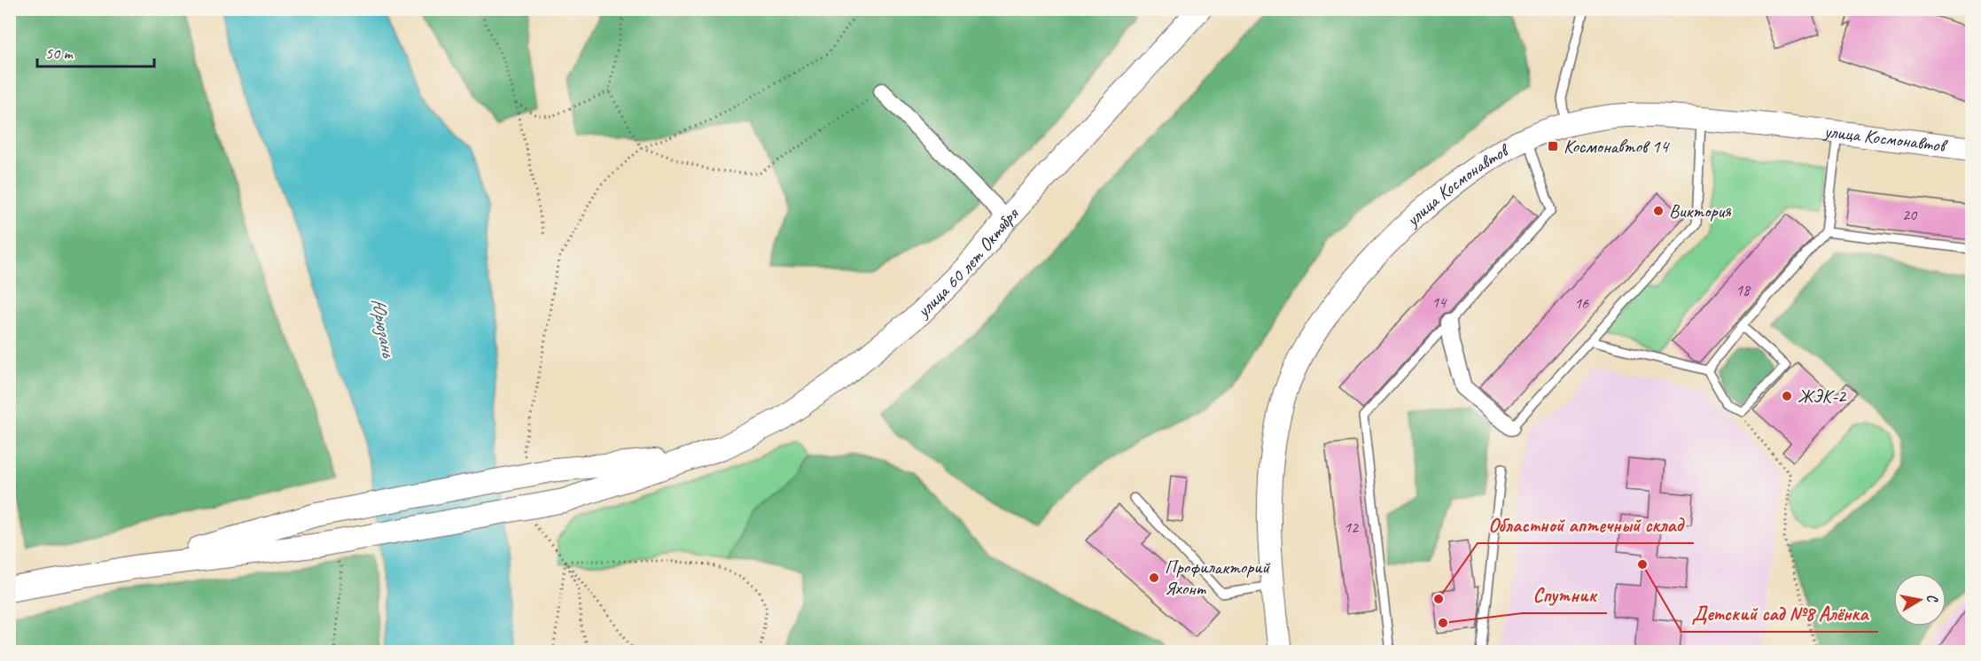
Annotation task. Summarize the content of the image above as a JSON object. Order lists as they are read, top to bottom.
{
  "streets": {
    "main road": ["улица Космонавтов", "улица 60 лет Октября"]
  },
  "water": ["Юрюзань"],
  "places": {
    "transit": ["Космонавтов 14"],
    "other": [
      "Виктория",
      "ЖЭК-2",
      "Детский сад №8 Алёнка",
      "Профилакторий Яхонт",
      "Областной аптечный склад",
      "Спутник"
    ]
  },
  "house_numbers": [
    "20",
    "18",
    "14",
    "16",
    "12"
  ],
  "scale_bar": "50 m",
  "north": "right"
}
